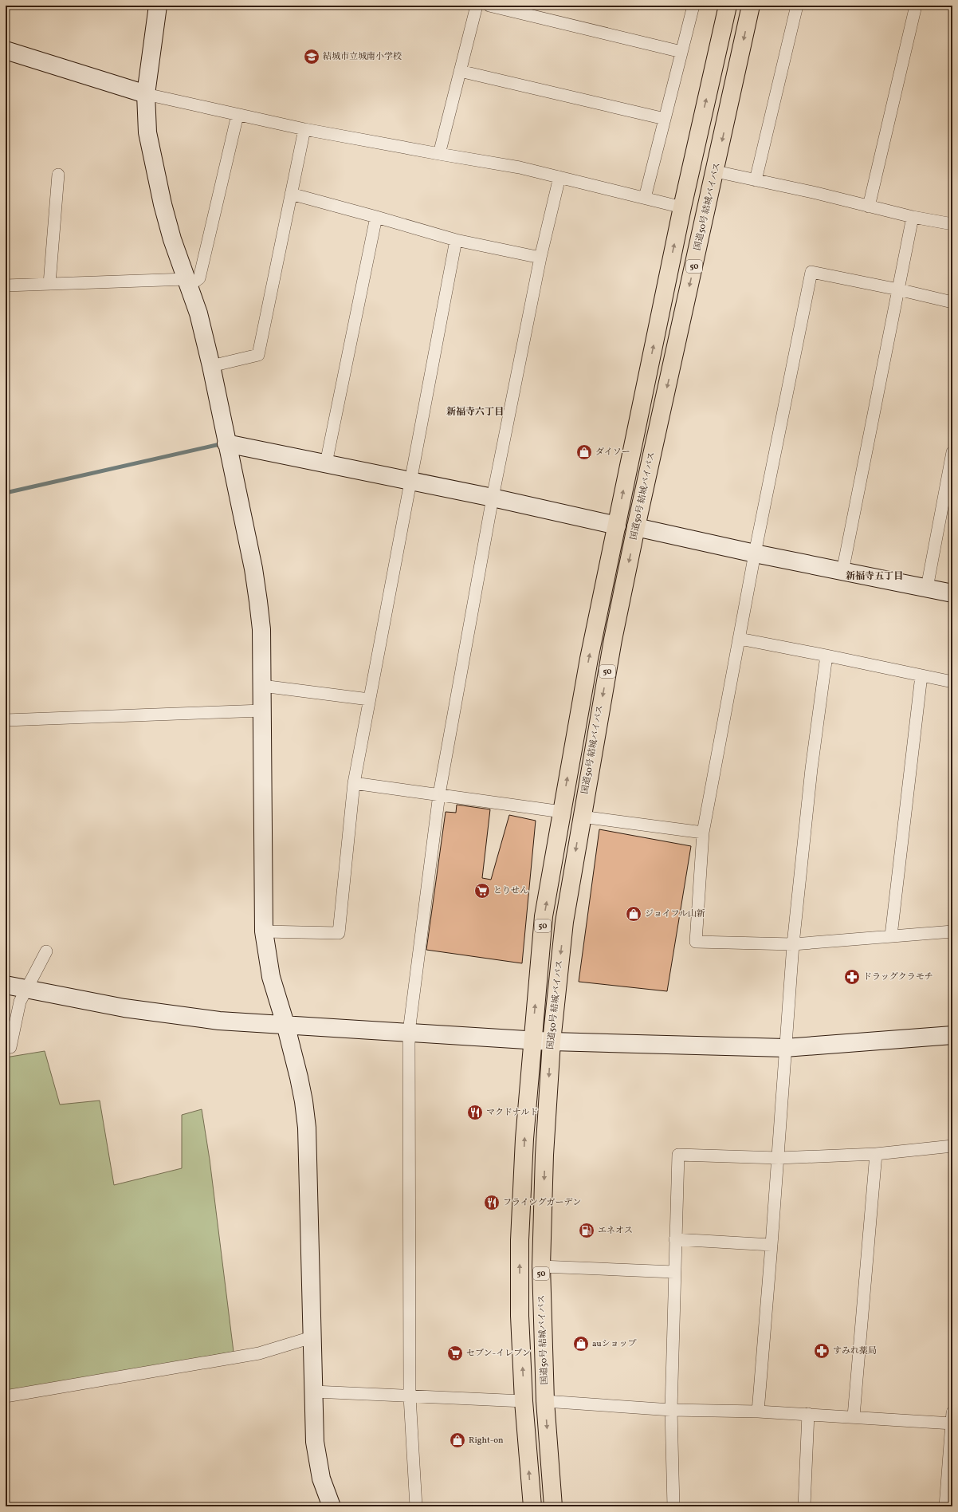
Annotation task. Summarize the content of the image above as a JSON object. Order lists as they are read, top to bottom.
{
  "streets": {
    "highway": ["国道50号 結城バイパス", "50"]
  },
  "districts": ["新福寺六丁目", "新福寺五丁目"],
  "places": {
    "school or university": ["結城市立城南小学校"],
    "shop": [
      "ダイソー",
      "ジョイフル山新",
      "auショップ",
      "Right-on"
    ],
    "supermarket": ["とりせん", "セブン-イレブン"],
    "pharmacy": ["ドラッグクラモチ", "すみれ薬局"],
    "restaurant": ["マクドナルド", "フライングガーデン"],
    "fuel station": ["エネオス"]
  }
}
